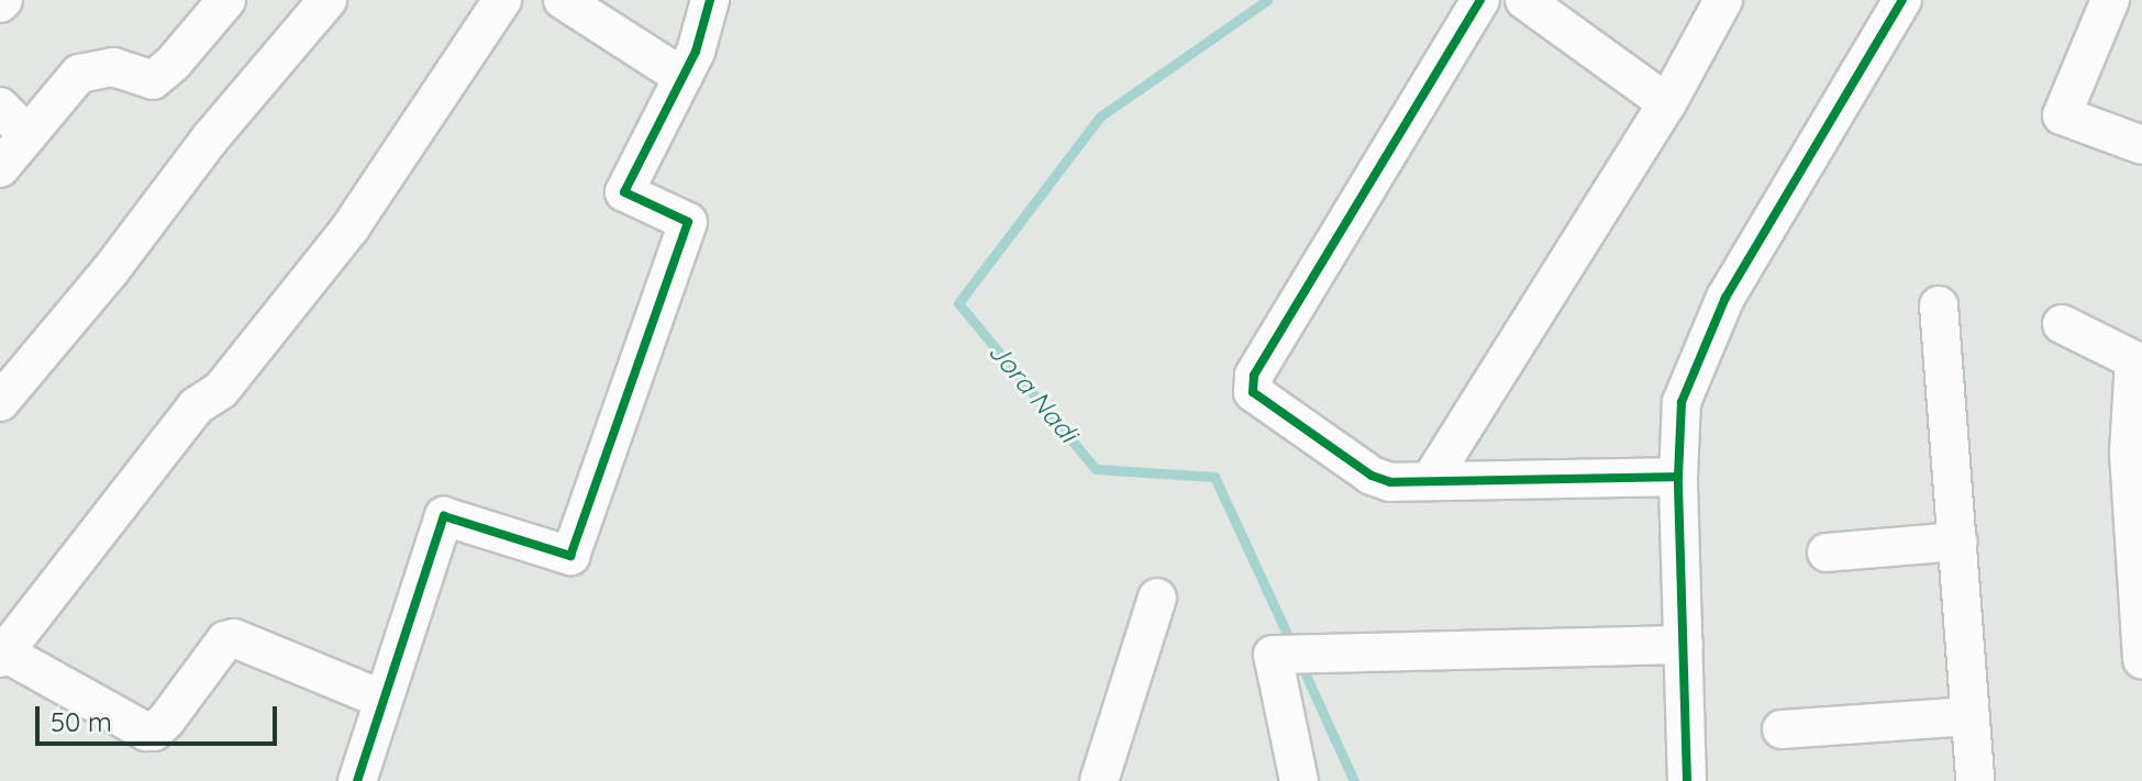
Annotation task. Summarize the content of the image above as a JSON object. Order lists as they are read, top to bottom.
{
  "water": ["Jora Nadi"],
  "scale_bar": "50 m"
}
